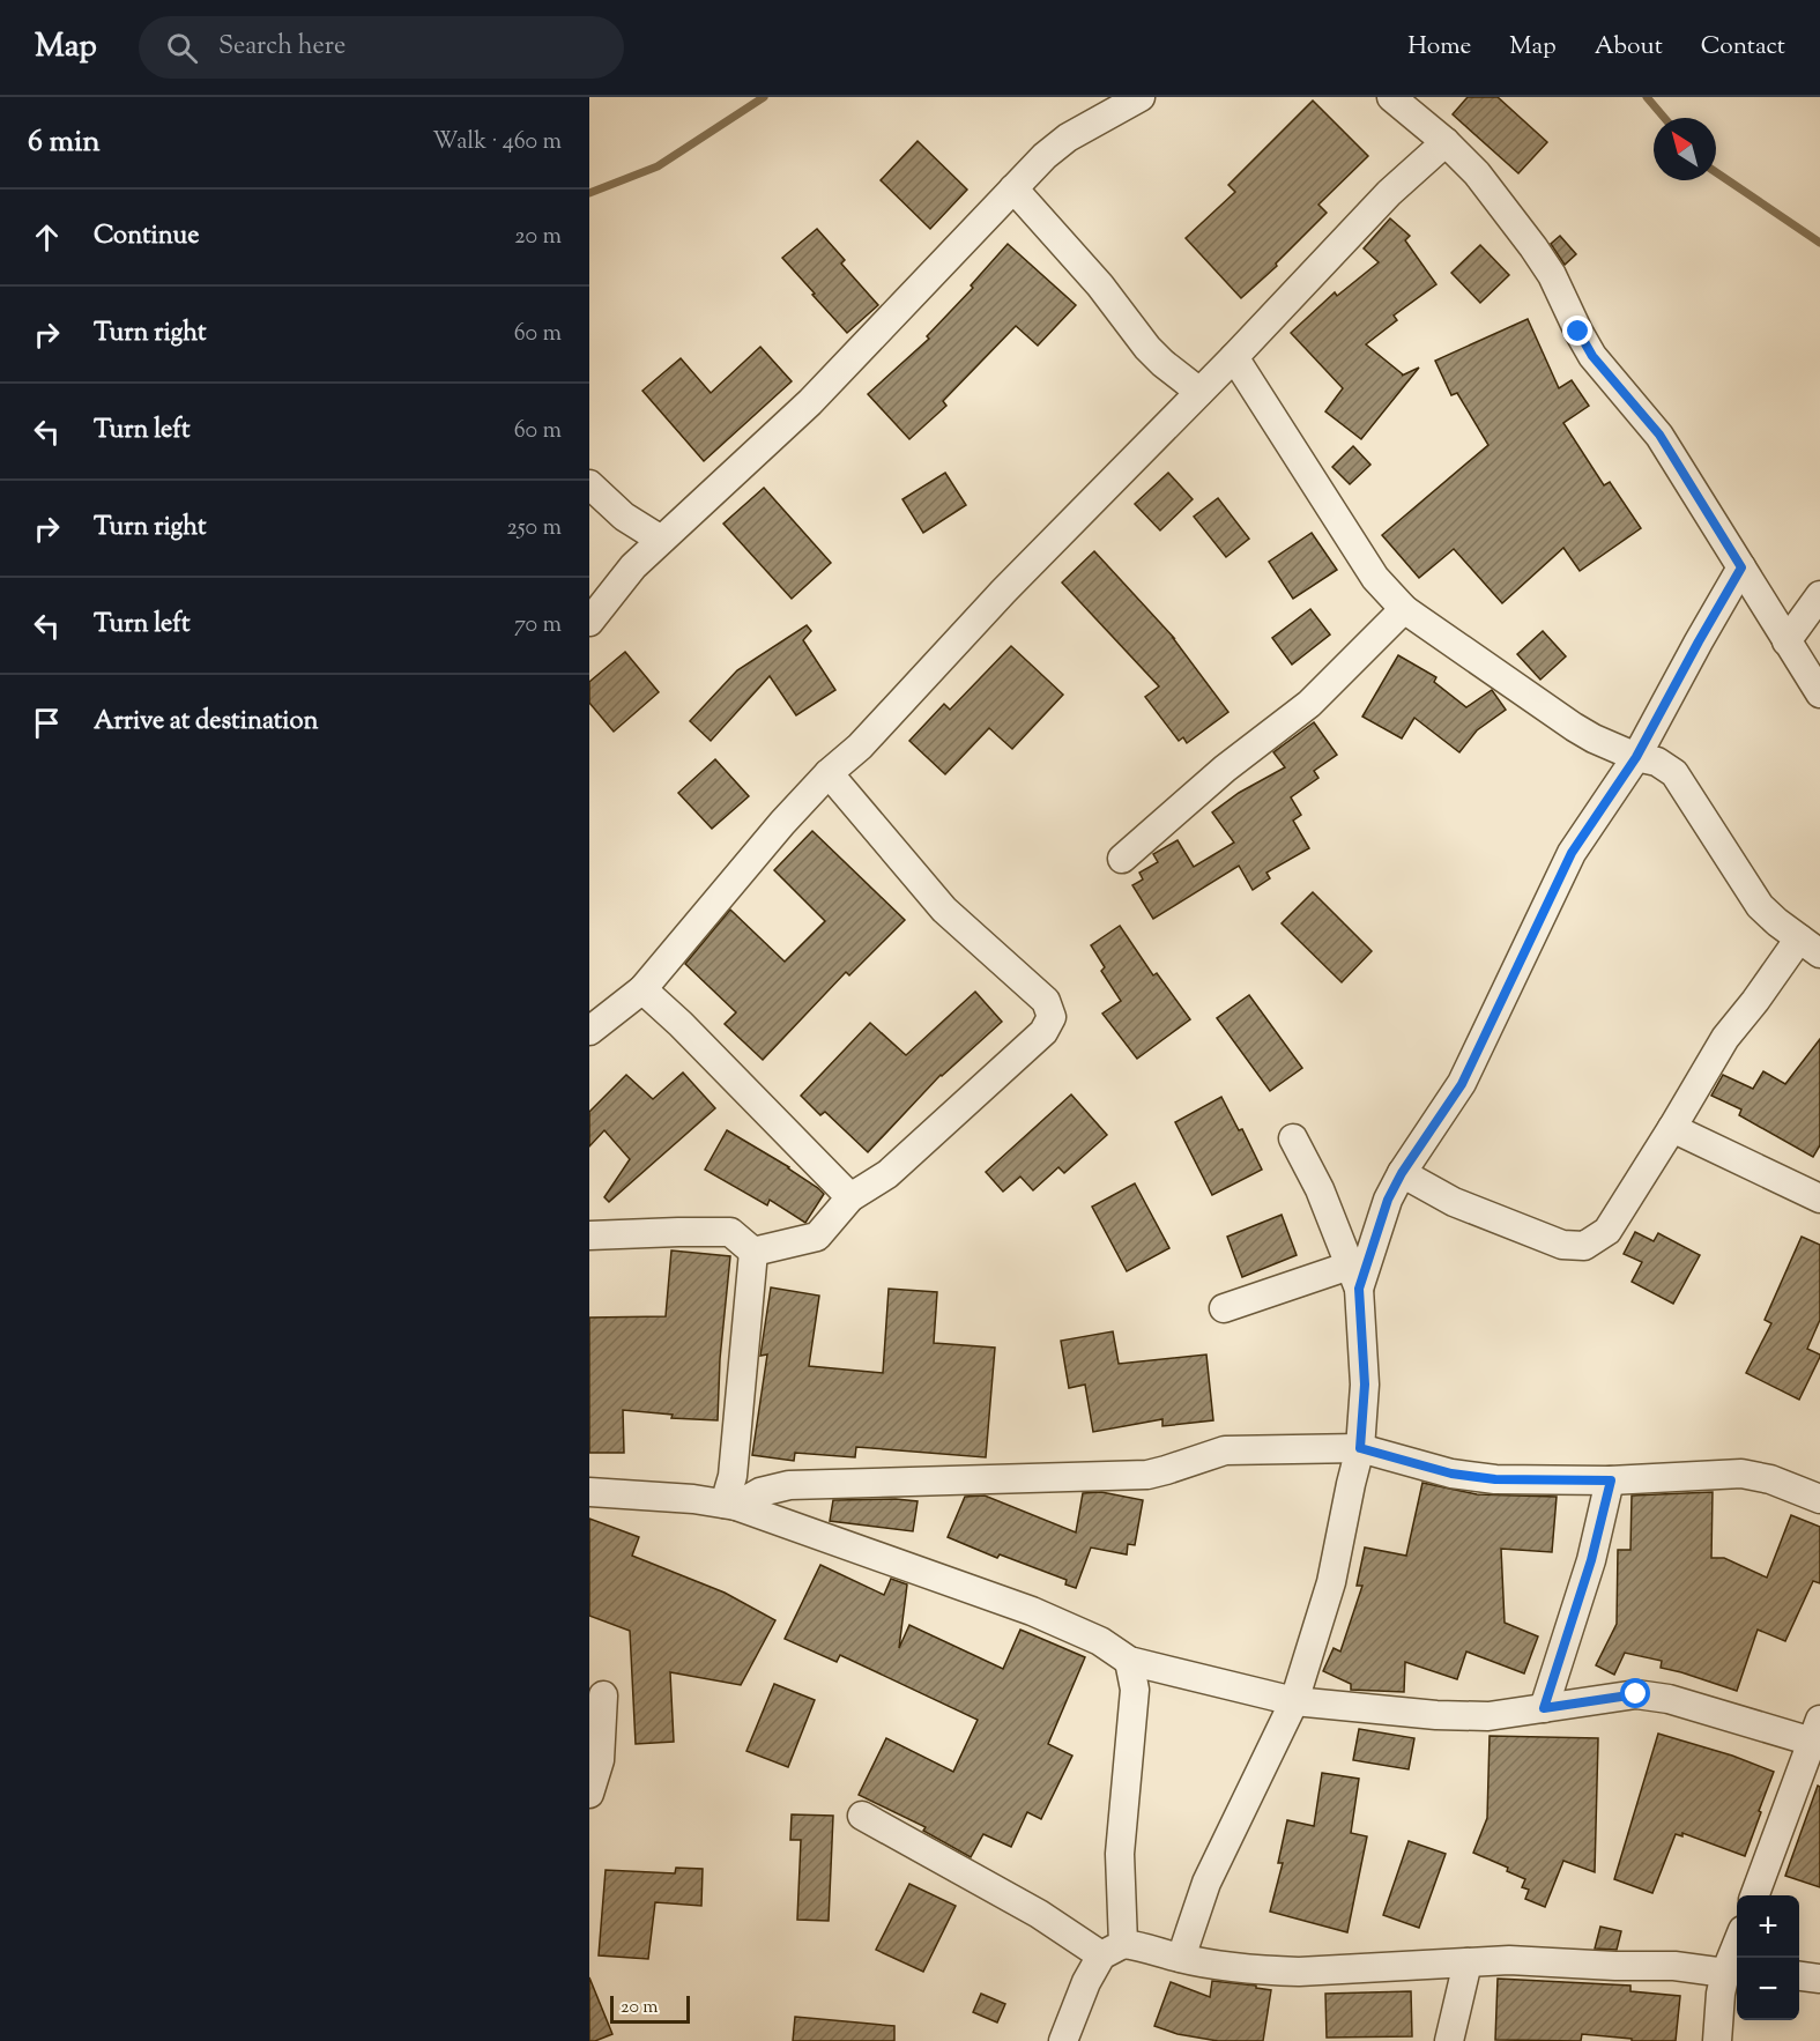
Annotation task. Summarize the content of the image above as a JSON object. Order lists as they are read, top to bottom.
{
  "scale_bar": "20 m",
  "north": "top left",
  "page": {
    "header": "Map",
    "search": "Search here",
    "nav": [
      "Home",
      "Map",
      "About",
      "Contact"
    ],
    "heading": ["6 min", "Walk · 460 m"],
    "list": [
      ["Continue", "20 m"],
      ["Turn right", "60 m"],
      ["Turn left", "60 m"],
      ["Turn right", "250 m"],
      ["Turn left", "70 m"],
      "Arrive at destination"
    ],
    "map_buttons": ["+", "−"],
    "scale": "20 m"
  }
}
